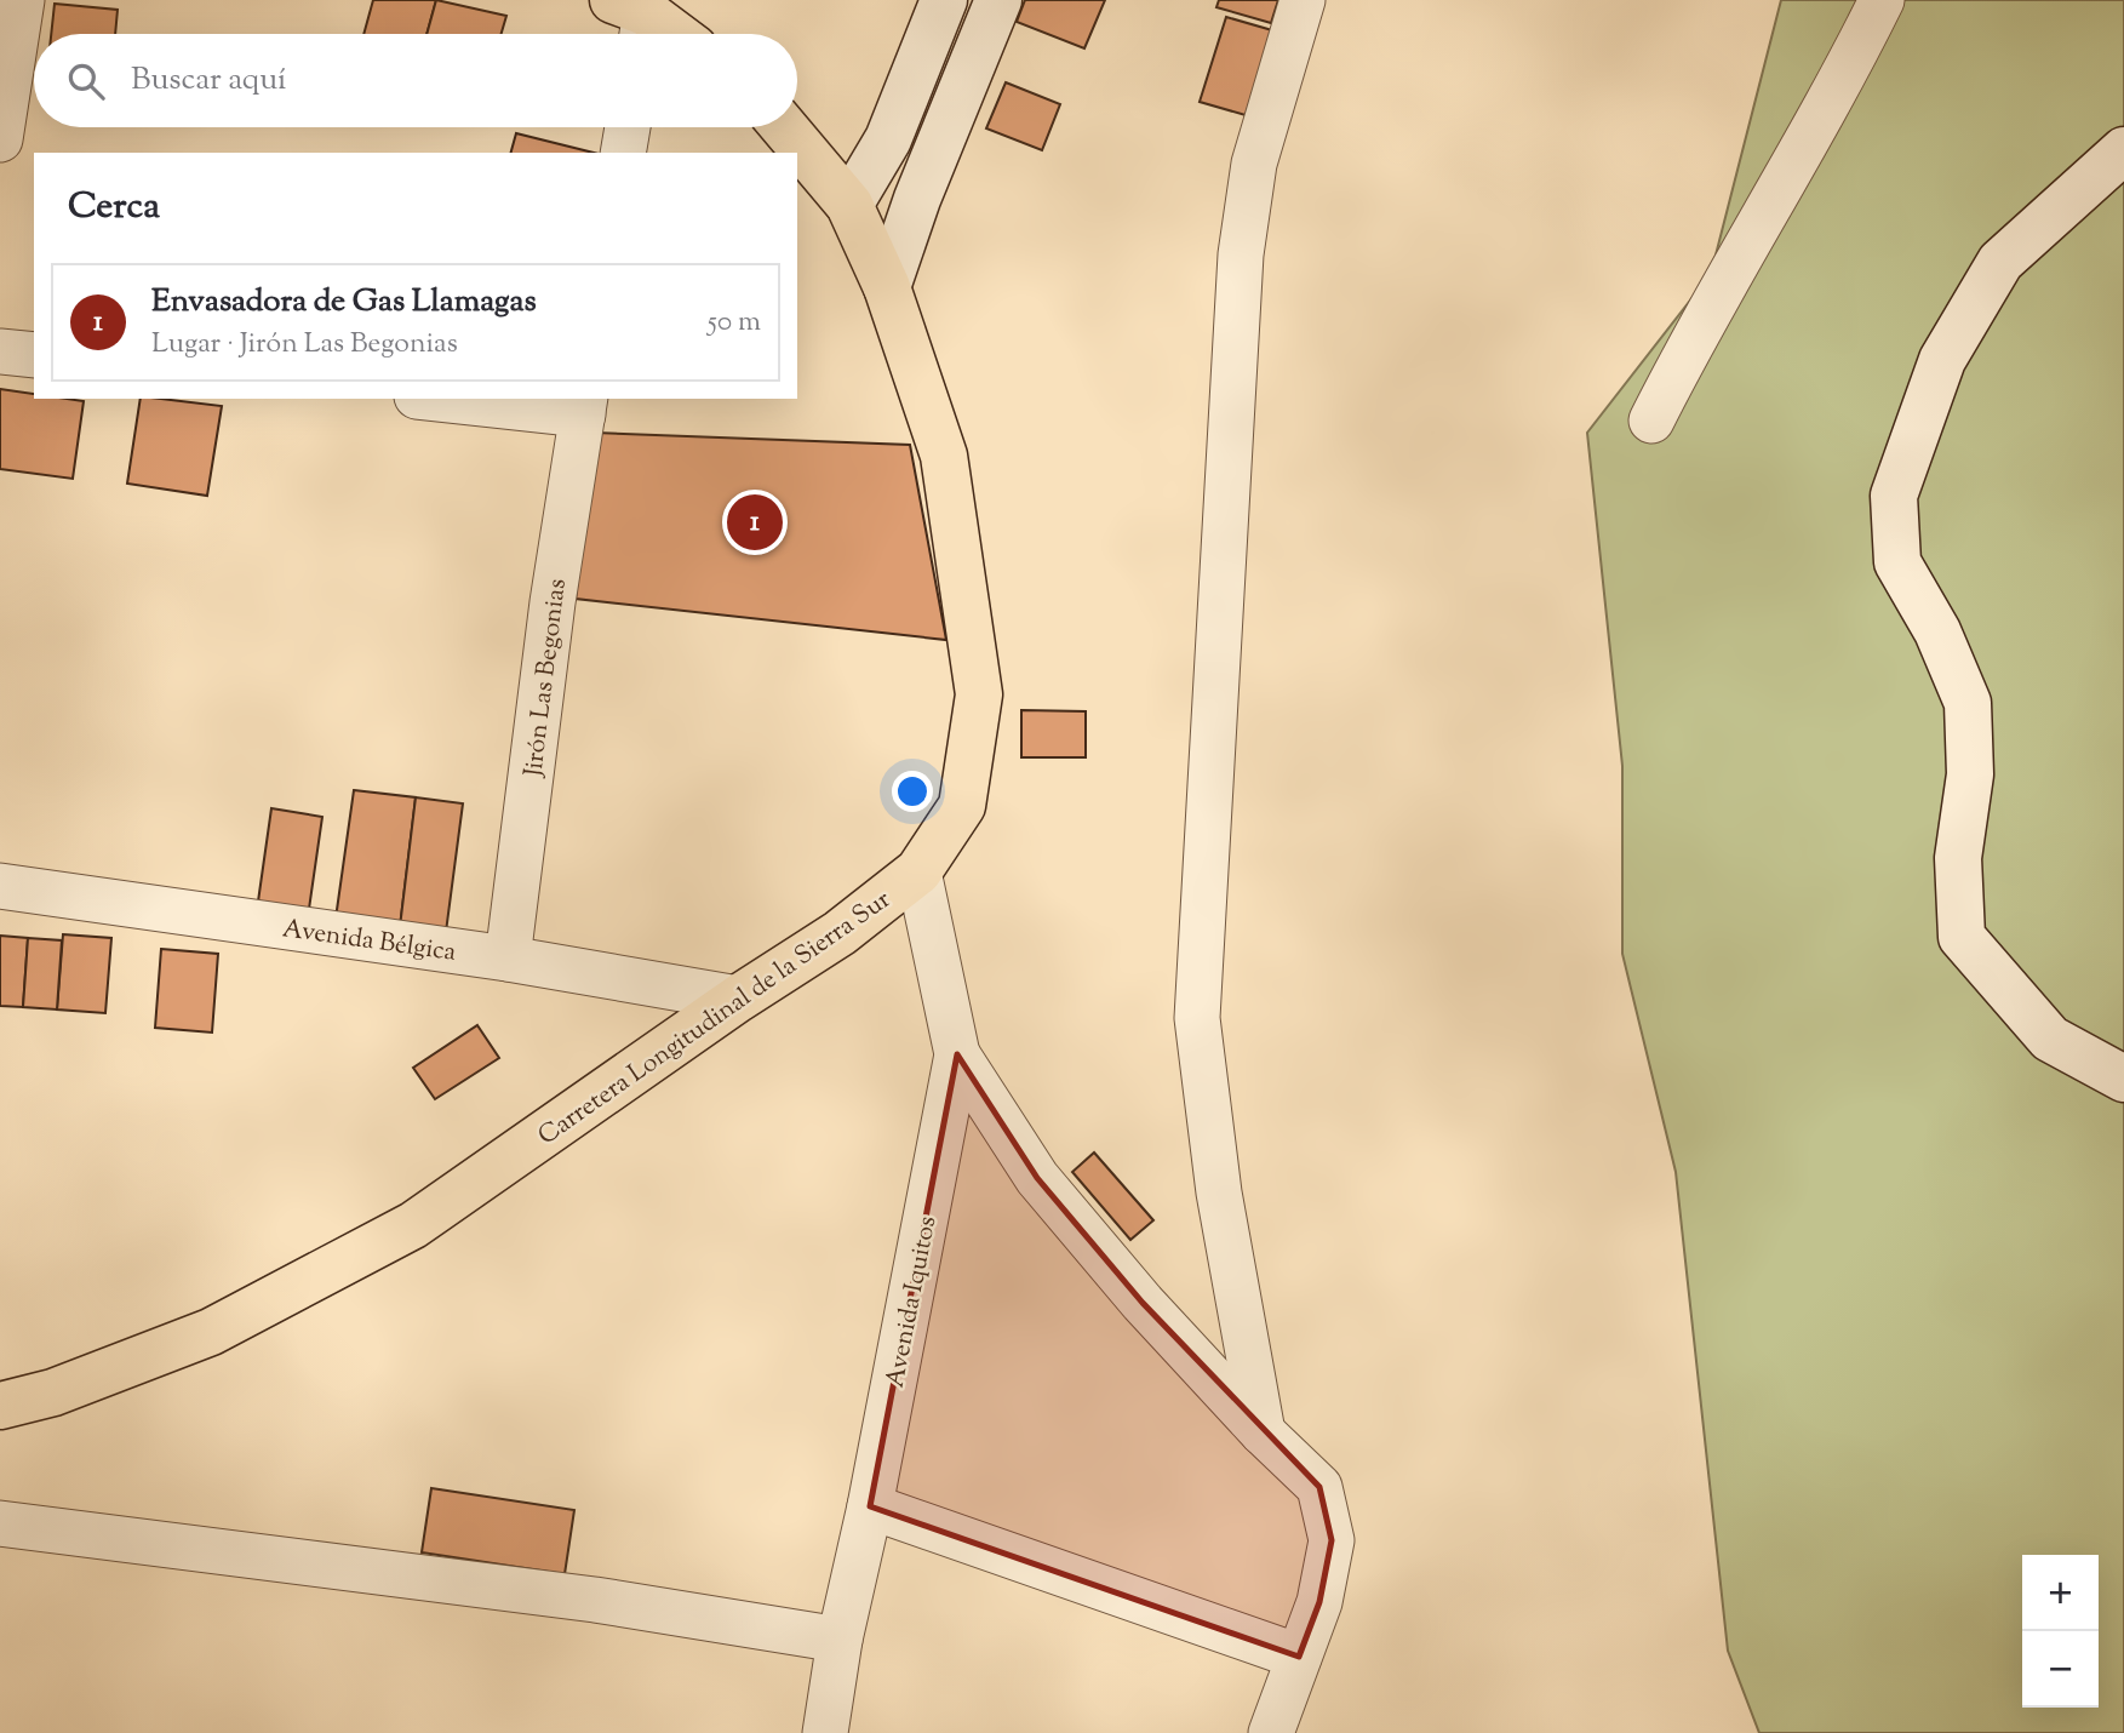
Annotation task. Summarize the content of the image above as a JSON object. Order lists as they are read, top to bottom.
{
  "streets": {
    "highway": ["Carretera Longitudinal de la Sierra Sur"],
    "street": ["Jirón Las Begonias", "Avenida Bélgica", "Avenida Iquitos"]
  },
  "crossings": [
    ["Jirón Las Begonias", "Avenida Bélgica"],
    ["Avenida Bélgica", "Carretera Longitudinal de la Sierra Sur"],
    ["Carretera Longitudinal de la Sierra Sur", "Avenida Iquitos"]
  ],
  "page": {
    "search": "Buscar aquí",
    "heading": "Cerca",
    "list": [
      {
        "mark": "1",
        "name": "Envasadora de Gas Llamagas",
        "note": "Lugar · Jirón Las Begonias",
        "value": "50 m"
      }
    ],
    "pins": "1",
    "map_buttons": ["+", "−"]
  }
}
